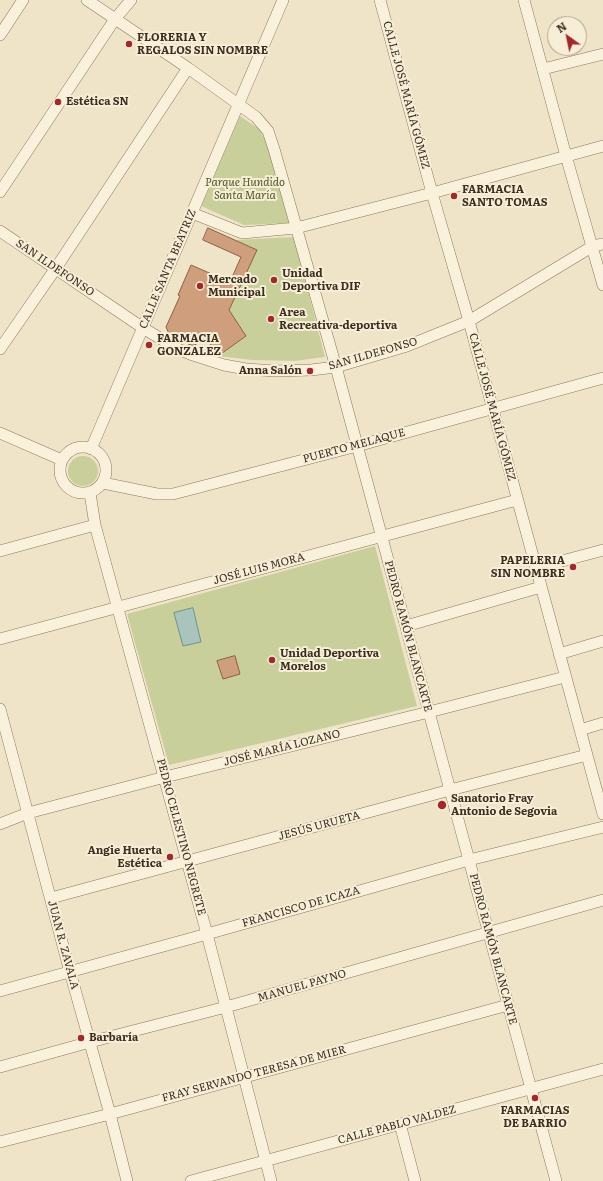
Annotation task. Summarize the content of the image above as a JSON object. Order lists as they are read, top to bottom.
{
  "streets": {
    "street": [
      "CALLE JOSÉ MARÍA GÓMEZ",
      "SAN ILDEFONSO",
      "CALLE SANTA BEATRIZ",
      "PUERTO MELAQUE",
      "JOSÉ LUIS MORA",
      "PEDRO RAMÓN BLANCARTE",
      "JOSÉ MARÍA LOZANO",
      "JESÚS URUETA",
      "PEDRO CELESTINO NEGRETE",
      "FRANCISCO DE ICAZA",
      "JUAN R. ZAVALA",
      "MANUEL PAYNO",
      "FRAY SERVANDO TERESA DE MIER",
      "CALLE PABLO VALDEZ"
    ]
  },
  "crossings": [
    ["CALLE JOSÉ MARÍA GÓMEZ", "SAN ILDEFONSO"],
    ["CALLE JOSÉ MARÍA GÓMEZ", "PUERTO MELAQUE"],
    ["CALLE JOSÉ MARÍA GÓMEZ", "JOSÉ LUIS MORA"],
    ["CALLE JOSÉ MARÍA GÓMEZ", "JOSÉ MARÍA LOZANO"],
    ["CALLE JOSÉ MARÍA GÓMEZ", "JESÚS URUETA"],
    ["SAN ILDEFONSO", "CALLE SANTA BEATRIZ"],
    ["SAN ILDEFONSO", "PEDRO RAMÓN BLANCARTE"],
    ["CALLE SANTA BEATRIZ", "PUERTO MELAQUE"],
    ["CALLE SANTA BEATRIZ", "PEDRO RAMÓN BLANCARTE"],
    ["CALLE SANTA BEATRIZ", "PEDRO CELESTINO NEGRETE"],
    ["PUERTO MELAQUE", "PEDRO RAMÓN BLANCARTE"],
    ["PUERTO MELAQUE", "PEDRO CELESTINO NEGRETE"],
    ["JOSÉ LUIS MORA", "PEDRO RAMÓN BLANCARTE"],
    ["JOSÉ LUIS MORA", "PEDRO CELESTINO NEGRETE"],
    ["PEDRO RAMÓN BLANCARTE", "JOSÉ MARÍA LOZANO"],
    ["PEDRO RAMÓN BLANCARTE", "JESÚS URUETA"],
    ["PEDRO RAMÓN BLANCARTE", "FRANCISCO DE ICAZA"],
    ["PEDRO RAMÓN BLANCARTE", "MANUEL PAYNO"],
    ["PEDRO RAMÓN BLANCARTE", "FRAY SERVANDO TERESA DE MIER"],
    ["PEDRO RAMÓN BLANCARTE", "CALLE PABLO VALDEZ"],
    ["JOSÉ MARÍA LOZANO", "PEDRO CELESTINO NEGRETE"],
    ["JOSÉ MARÍA LOZANO", "JUAN R. ZAVALA"],
    ["JESÚS URUETA", "PEDRO CELESTINO NEGRETE"],
    ["JESÚS URUETA", "JUAN R. ZAVALA"],
    ["PEDRO CELESTINO NEGRETE", "FRANCISCO DE ICAZA"],
    ["PEDRO CELESTINO NEGRETE", "MANUEL PAYNO"],
    ["PEDRO CELESTINO NEGRETE", "FRAY SERVANDO TERESA DE MIER"],
    ["PEDRO CELESTINO NEGRETE", "CALLE PABLO VALDEZ"],
    ["FRANCISCO DE ICAZA", "JUAN R. ZAVALA"],
    ["JUAN R. ZAVALA", "MANUEL PAYNO"],
    ["JUAN R. ZAVALA", "FRAY SERVANDO TERESA DE MIER"]
  ],
  "parks": ["Parque Hundido Santa María"],
  "places": [
    "FLORERIA Y REGALOS SIN NOMBRE",
    "Estética SN",
    "FARMACIA SANTO TOMAS",
    "Unidad Deportiva DIF",
    "Mercado Municipal",
    "Area Recreativa-deportiva",
    "FARMACIA GONZALEZ",
    "Anna Salón",
    "PAPELERIA SIN NOMBRE",
    "Unidad Deportiva Morelos",
    "Sanatorio Fray Antonio de Segovia",
    "Angie Huerta Estética",
    "Barbaría",
    "FARMACIAS DE BARRIO"
  ],
  "north": "top left"
}
